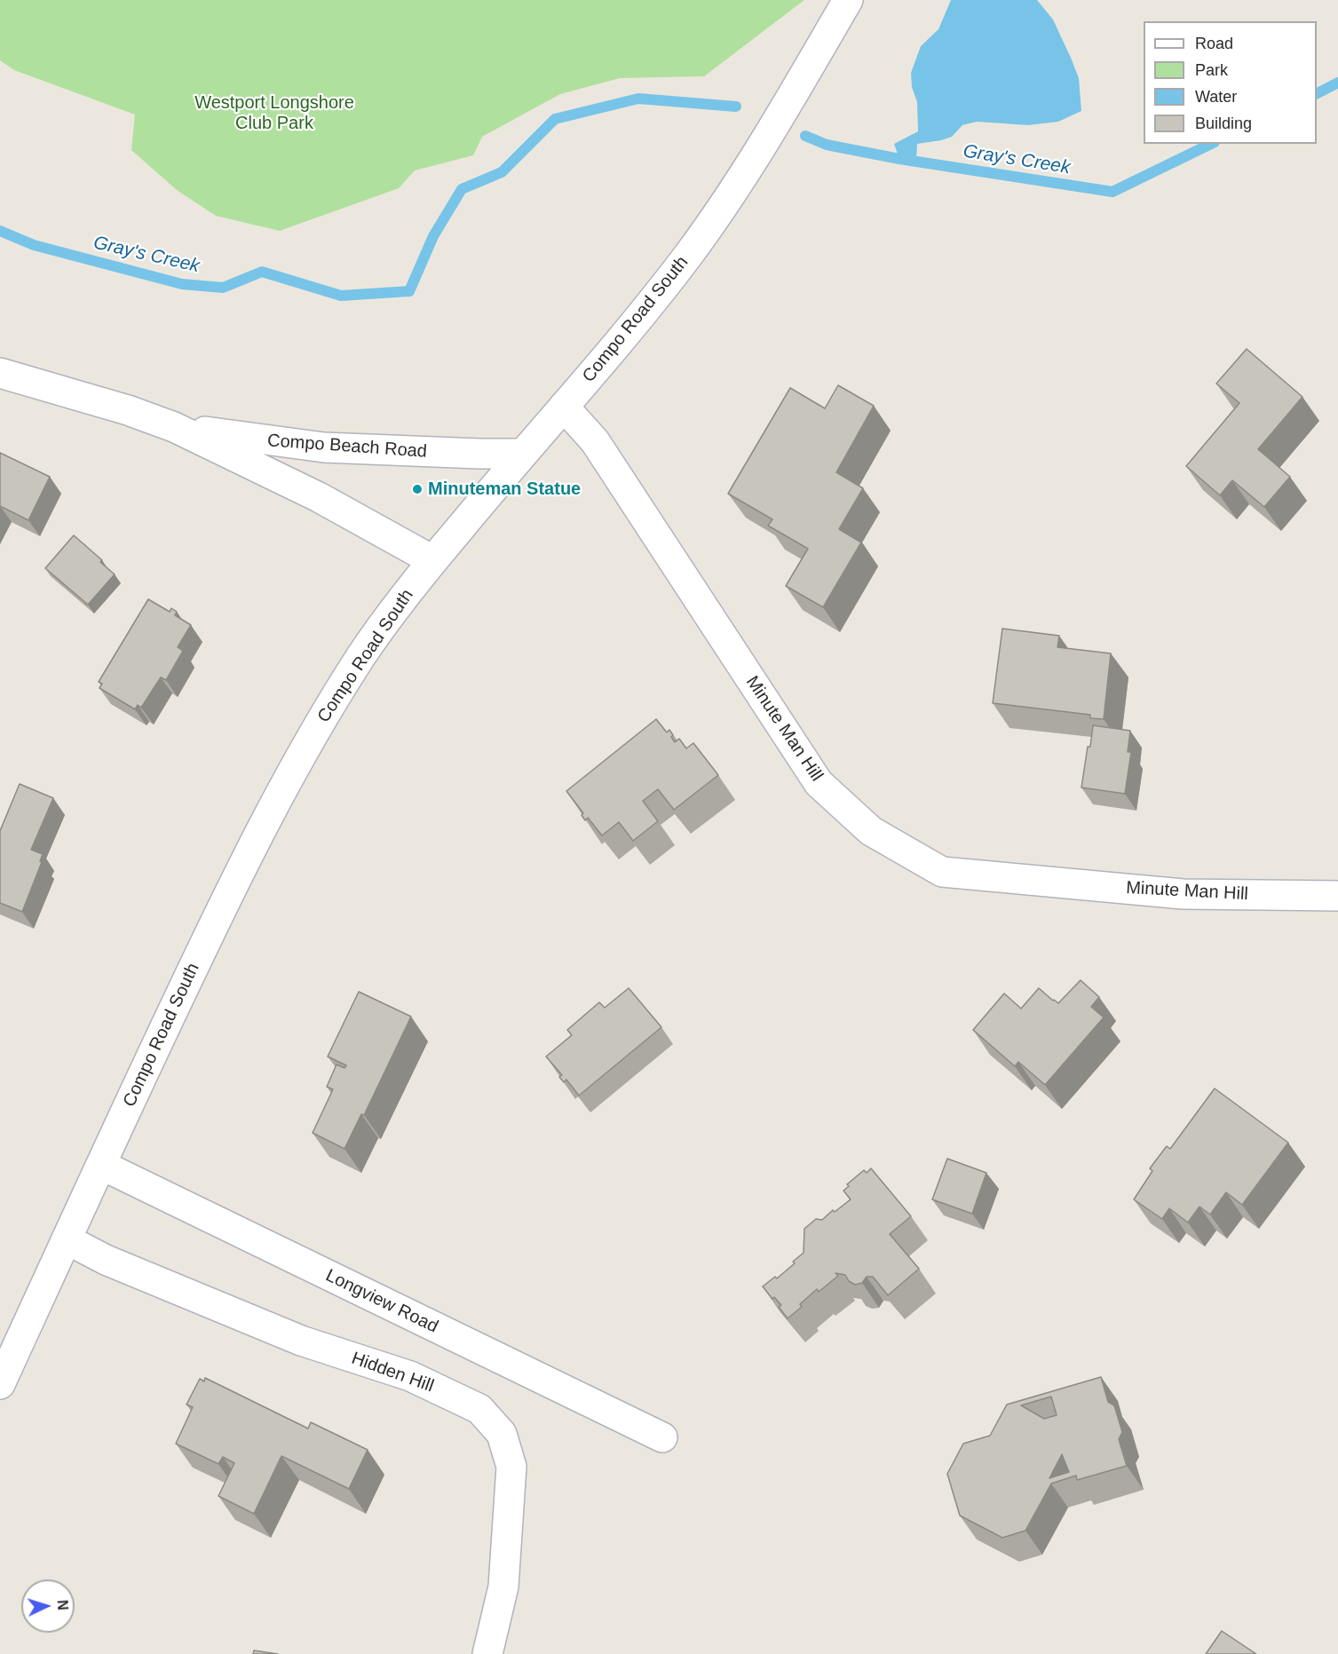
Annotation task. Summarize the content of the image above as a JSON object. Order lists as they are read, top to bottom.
{
  "streets": {
    "street": [
      "Compo Road South",
      "Compo Beach Road",
      "Minute Man Hill",
      "Longview Road",
      "Hidden Hill"
    ]
  },
  "crossings": [
    ["Compo Road South", "Compo Beach Road"],
    ["Compo Road South", "Minute Man Hill"],
    ["Compo Road South", "Longview Road"],
    ["Compo Road South", "Hidden Hill"]
  ],
  "water": ["Gray's Creek"],
  "parks": ["Westport Longshore Club Park"],
  "places": ["Minuteman Statue"],
  "legend": [
    "Road",
    "Park",
    "Water",
    "Building"
  ],
  "north": "right"
}
